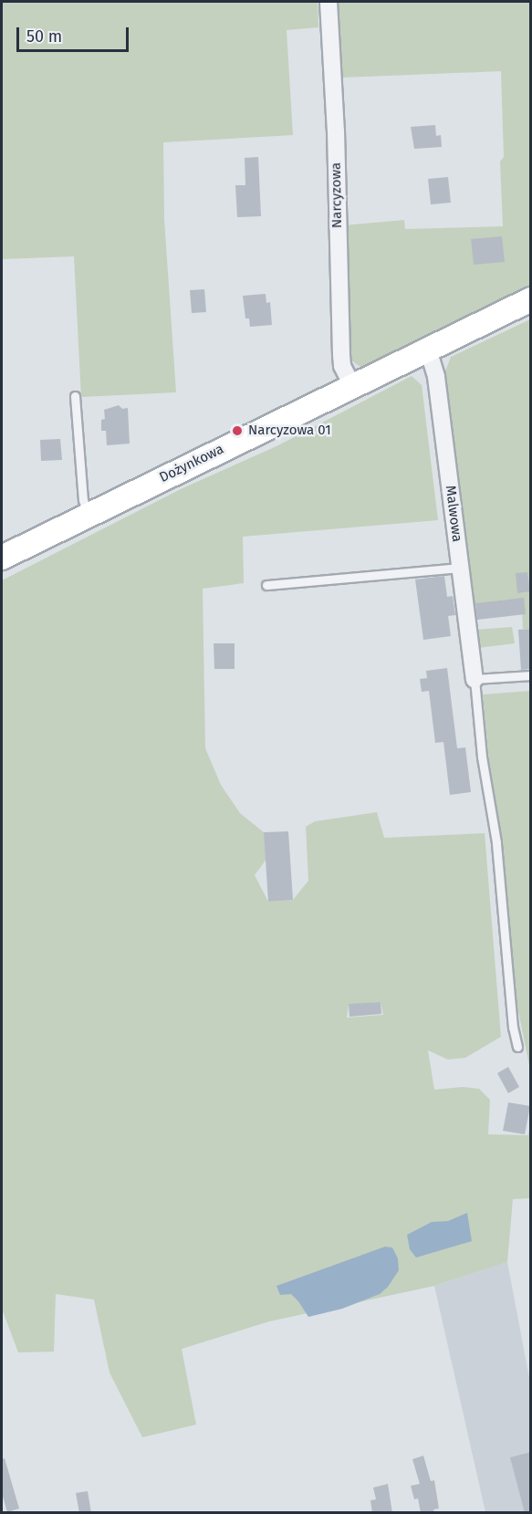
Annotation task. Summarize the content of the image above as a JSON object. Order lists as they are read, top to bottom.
{
  "streets": {
    "street": ["Narcyzowa", "Dożynkowa", "Malwowa"]
  },
  "crossings": [
    ["Narcyzowa", "Dożynkowa"],
    ["Dożynkowa", "Malwowa"]
  ],
  "places": ["Narcyzowa 01"],
  "scale_bar": "50 m"
}
